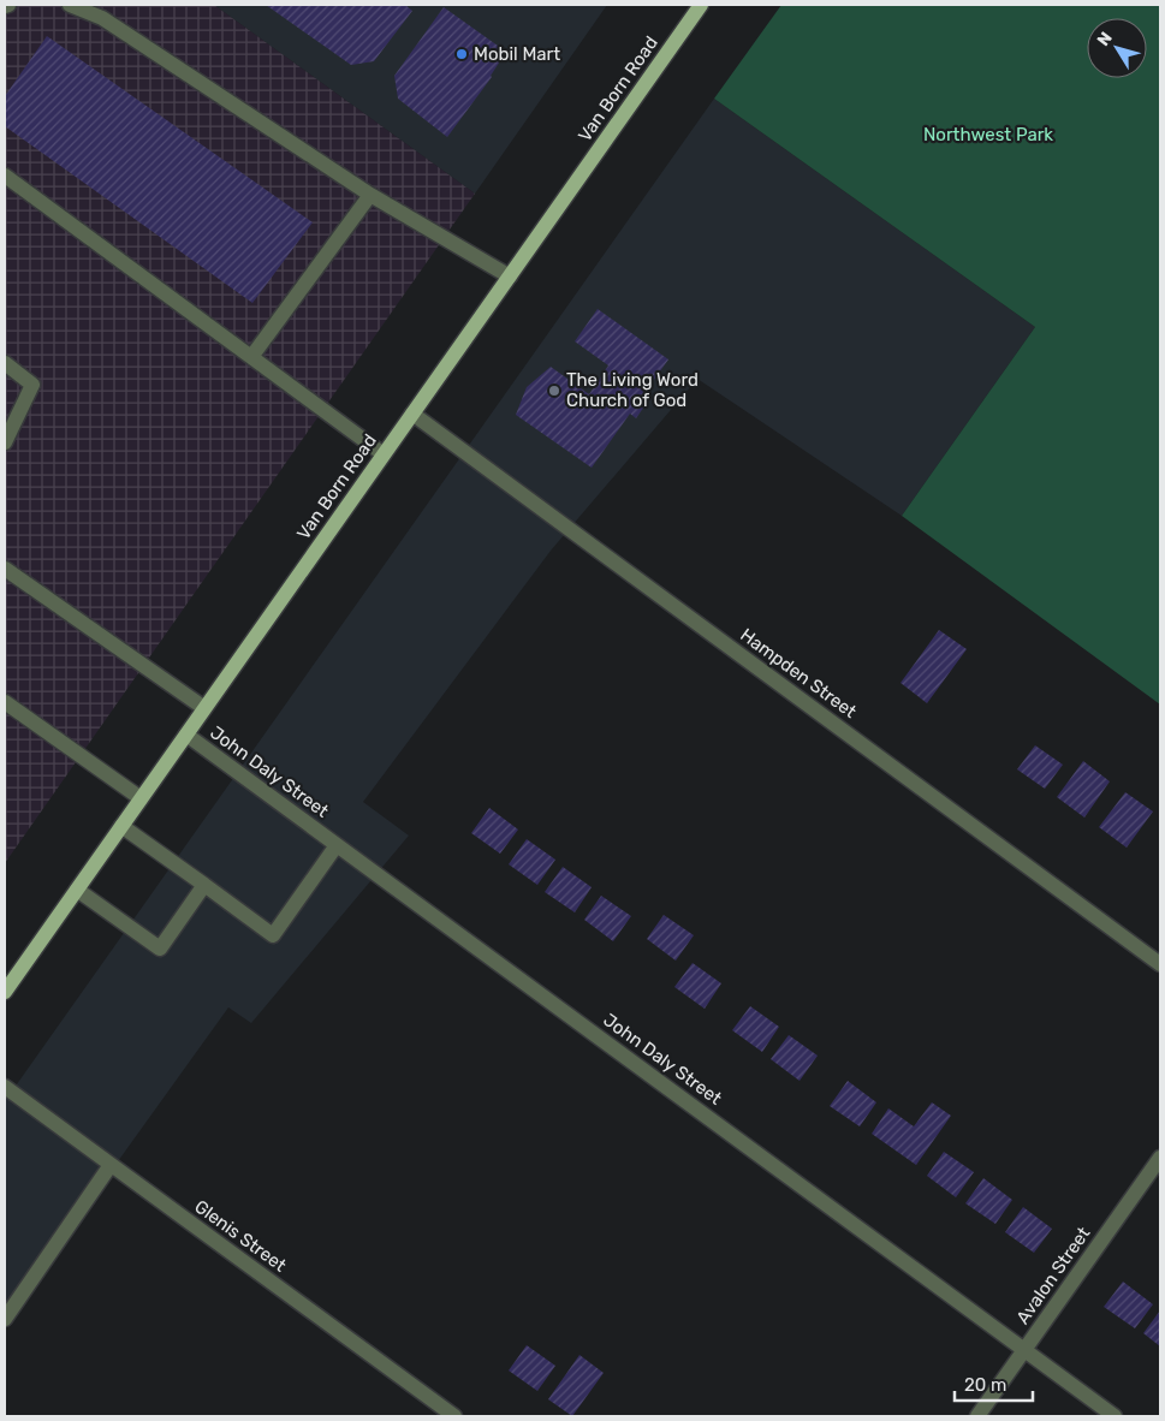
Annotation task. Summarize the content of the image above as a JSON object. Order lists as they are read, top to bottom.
{
  "streets": {
    "main road": ["Van Born Road"],
    "street": [
      "Hampden Street",
      "John Daly Street",
      "Glenis Street",
      "Avalon Street"
    ]
  },
  "crossings": [
    ["Van Born Road", "Hampden Street"],
    ["Van Born Road", "John Daly Street"],
    ["John Daly Street", "Avalon Street"]
  ],
  "parks": ["Northwest Park"],
  "places": ["Mobil Mart", "The Living Word Church of God"],
  "scale_bar": "20 m",
  "north": "top left"
}
